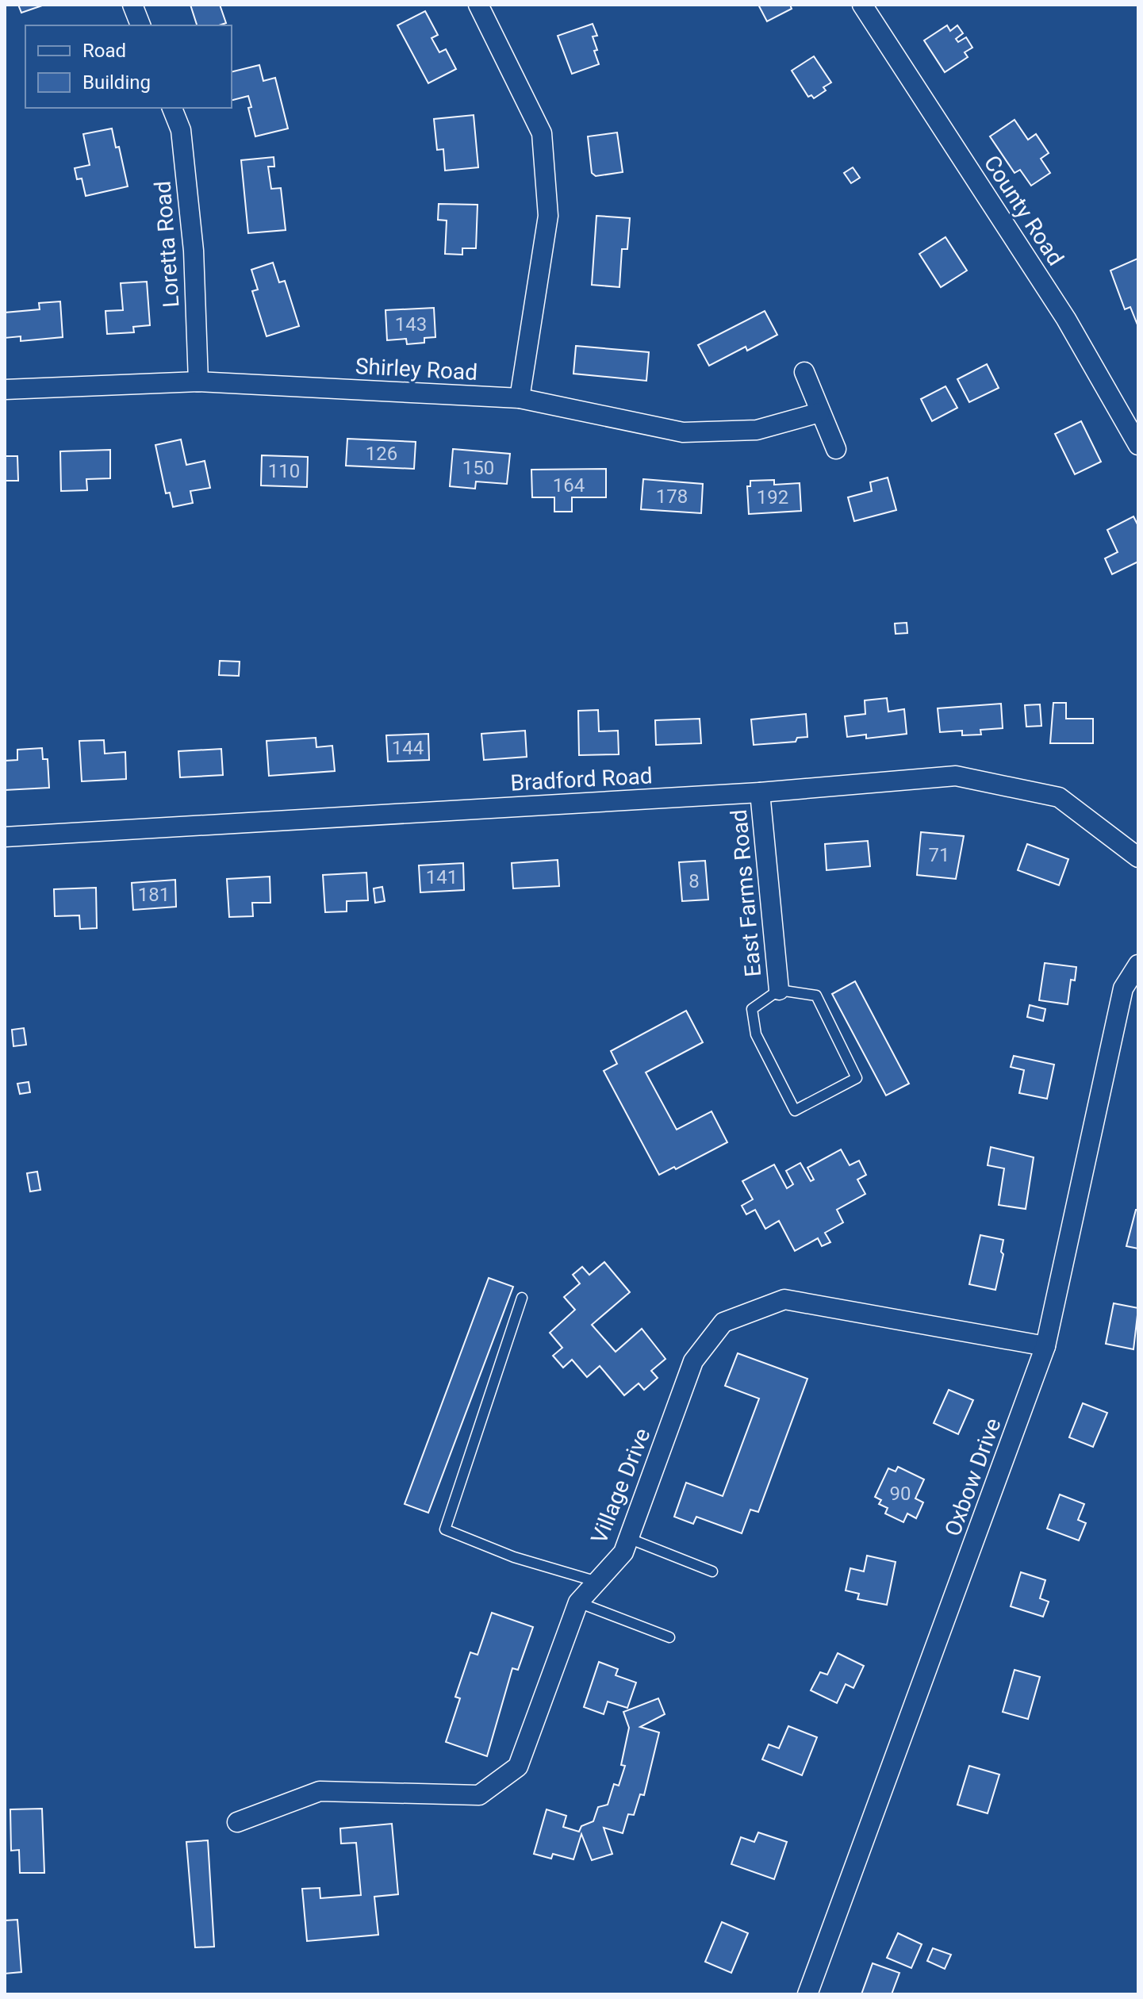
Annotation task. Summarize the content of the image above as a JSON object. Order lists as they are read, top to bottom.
{
  "streets": {
    "street": [
      "County Road",
      "Loretta Road",
      "Shirley Road",
      "Bradford Road",
      "East Farms Road",
      "Oxbow Drive",
      "Village Drive"
    ]
  },
  "crossings": [
    ["Loretta Road", "Shirley Road"],
    ["Bradford Road", "East Farms Road"],
    ["Oxbow Drive", "Village Drive"]
  ],
  "house_numbers": [
    "143",
    "126",
    "150",
    "110",
    "164",
    "178",
    "192",
    "144",
    "71",
    "141",
    "8",
    "181",
    "90"
  ],
  "legend": ["Road", "Building"]
}
